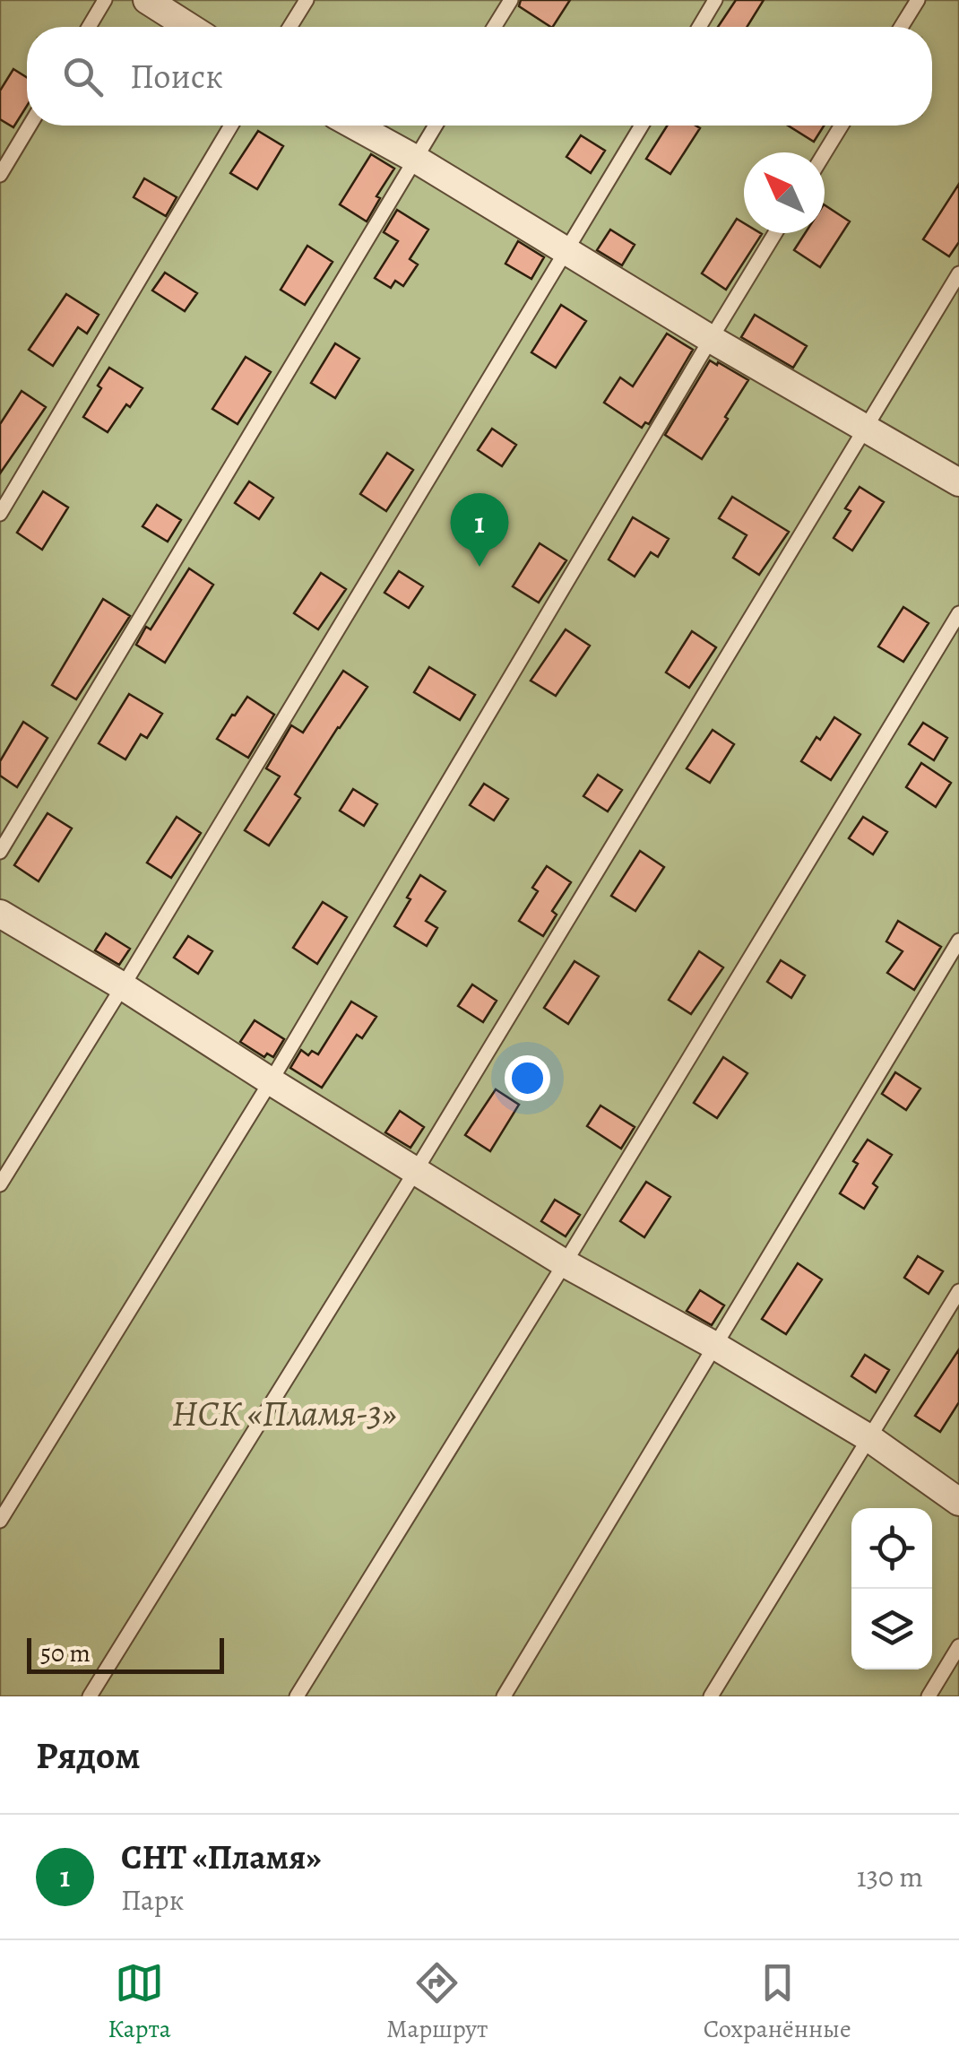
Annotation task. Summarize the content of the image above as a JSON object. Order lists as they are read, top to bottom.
{
  "parks": ["НСК «Пламя-3»"],
  "scale_bar": "50 m",
  "north": "top left",
  "page": {
    "search": "Поиск",
    "pins": "1",
    "scale": "50 m",
    "heading": "Рядом",
    "list": [
      {
        "mark": "1",
        "name": "СНТ «Пламя»",
        "note": "Парк",
        "value": "130 m"
      }
    ],
    "nav": ["Карта", "Маршрут", "Сохранённые"]
  }
}
